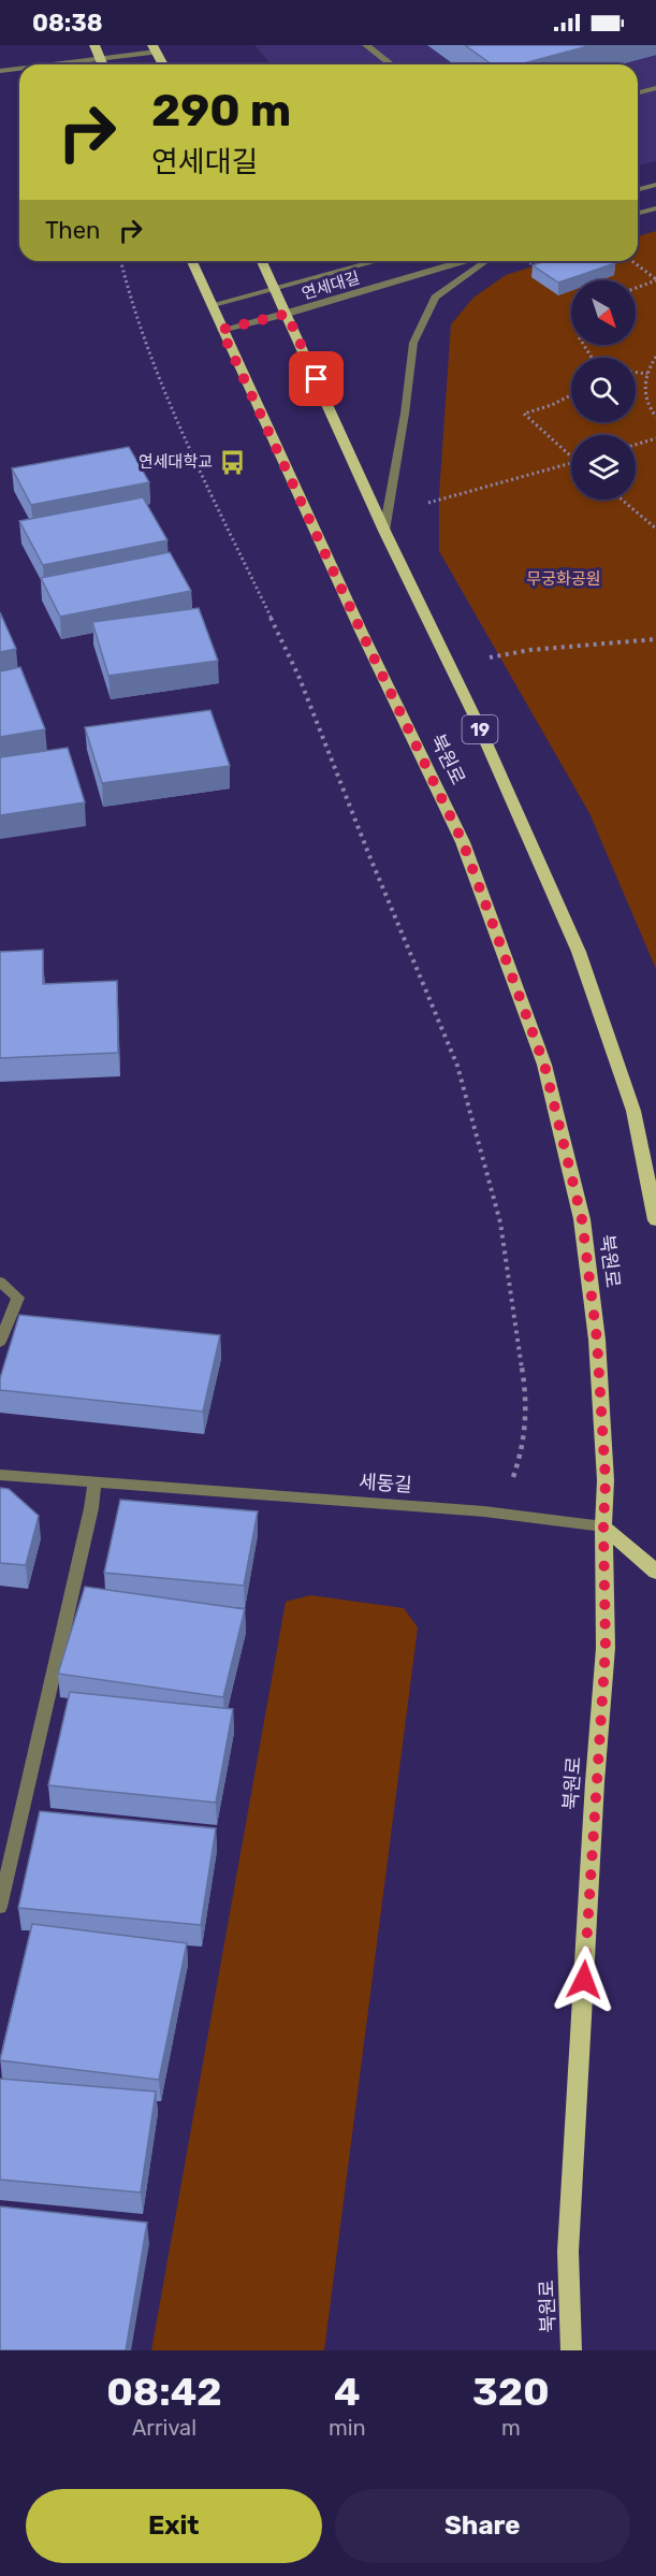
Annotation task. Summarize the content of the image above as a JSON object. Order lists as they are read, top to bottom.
{
  "streets": {
    "main road": ["19", "북원로"],
    "street": ["연세대길", "세동길"]
  },
  "crossings": [
    ["연세대길", "19"],
    ["연세대길", "북원로"],
    ["북원로", "세동길"]
  ],
  "parks": ["무궁화공원"],
  "places": {
    "bus stop": ["연세대학교"]
  },
  "north": "bottom right",
  "page": {
    "status": "08:38",
    "turn": ["290 m", "연세대길"],
    "then": "Then",
    "eta": [
      "08:42",
      "Arrival",
      "4",
      "min",
      "320",
      "m"
    ],
    "buttons": ["Exit", "Share"]
  }
}
